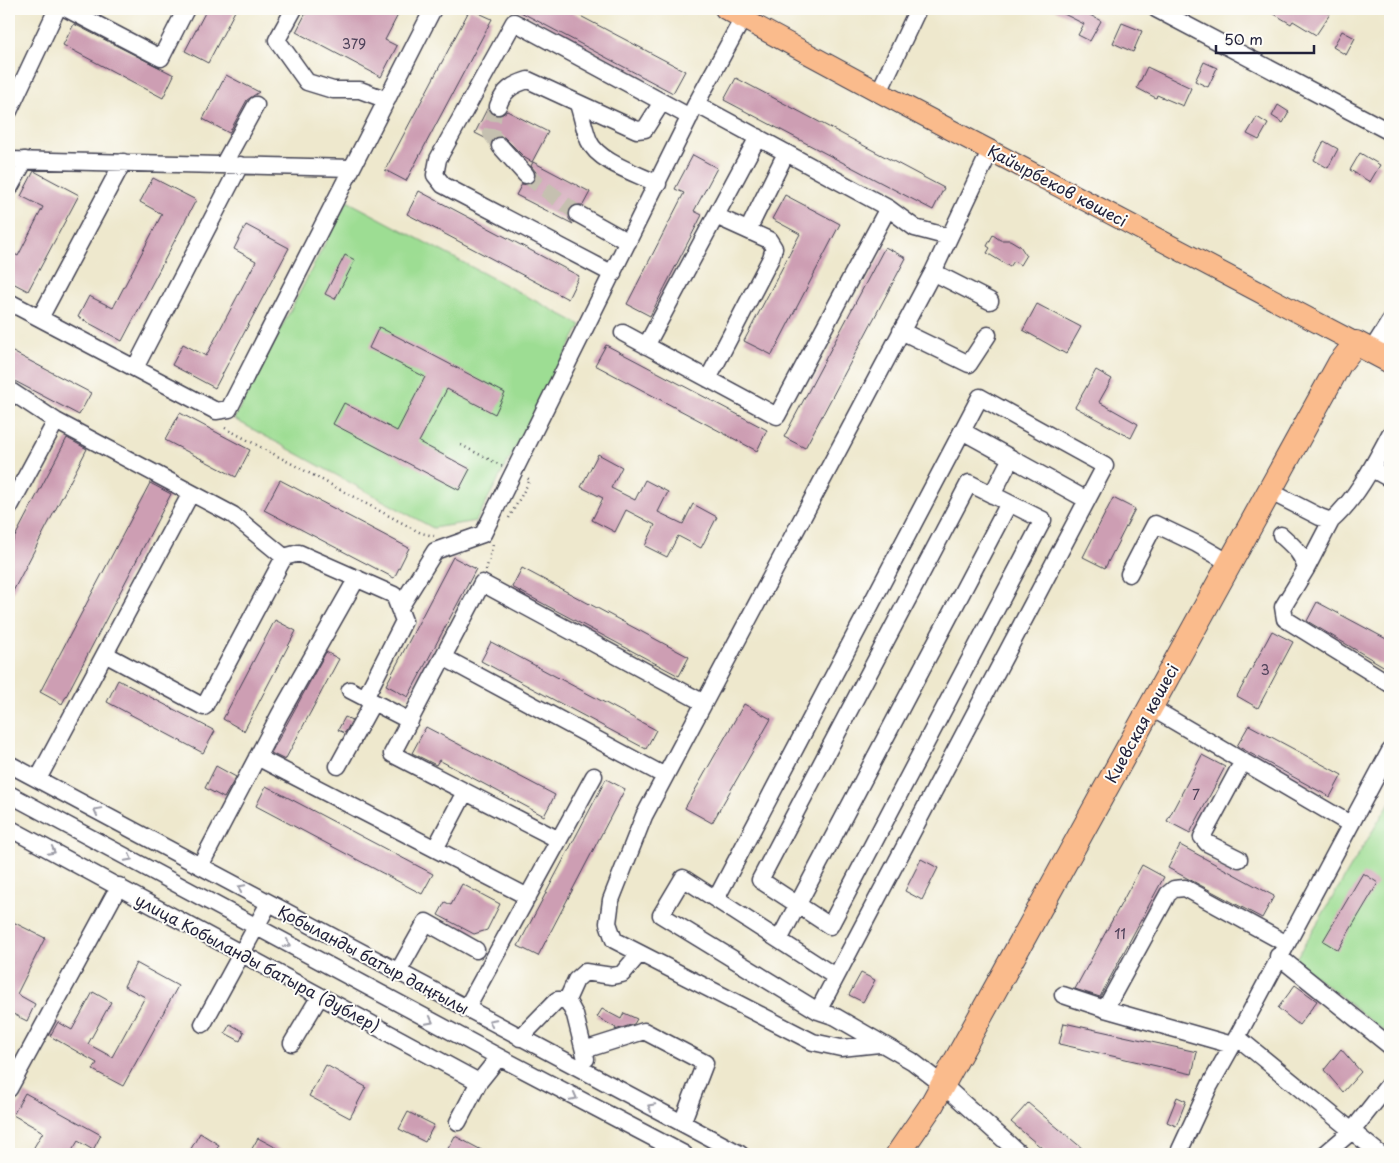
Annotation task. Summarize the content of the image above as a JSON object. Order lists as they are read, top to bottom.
{
  "streets": {
    "highway": ["Киевская көшесі"],
    "main road": ["Қайырбеков көшесі"],
    "street": ["Қобыланды батыр даңғылы", "улица Кобыланды батыра (дублер)"]
  },
  "crossings": [
    ["Қайырбеков көшесі", "Киевская көшесі"]
  ],
  "house_numbers": [
    "379",
    "3",
    "7",
    "11"
  ],
  "scale_bar": "50 m"
}
